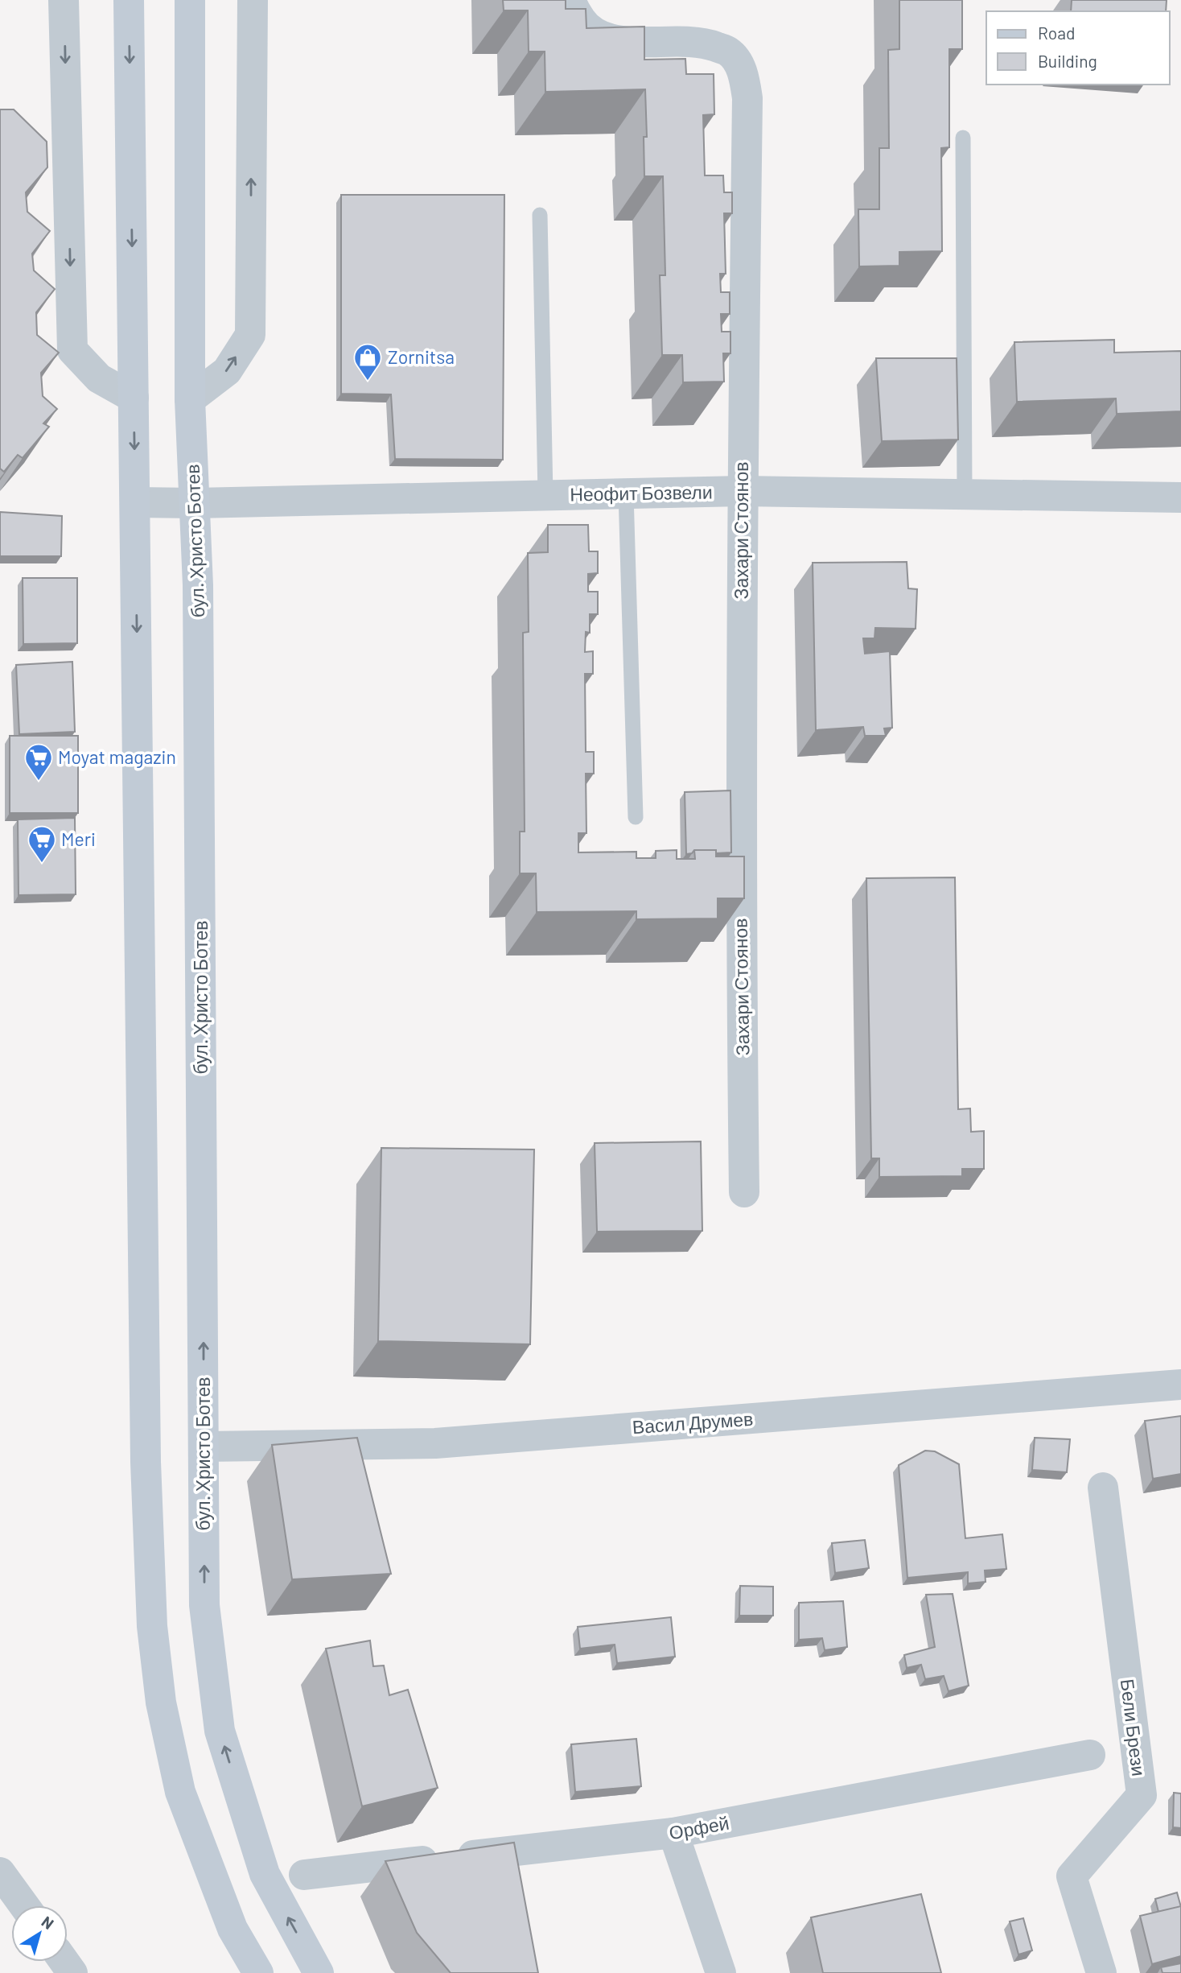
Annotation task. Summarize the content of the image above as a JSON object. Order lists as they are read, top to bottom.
{
  "streets": {
    "main road": ["бул. Христо Ботев"],
    "street": [
      "Неофит Бозвели",
      "Захари Стоянов",
      "Васил Друмев",
      "Бели Брези",
      "Орфей"
    ]
  },
  "crossings": [
    ["Неофит Бозвели", "Захари Стоянов"],
    ["Неофит Бозвели", "бул. Христо Ботев"],
    ["бул. Христо Ботев", "Васил Друмев"]
  ],
  "places": {
    "shop": ["Zornitsa"],
    "supermarket": ["Moyat magazin", "Meri"]
  },
  "legend": ["Road", "Building"],
  "north": "top right"
}
